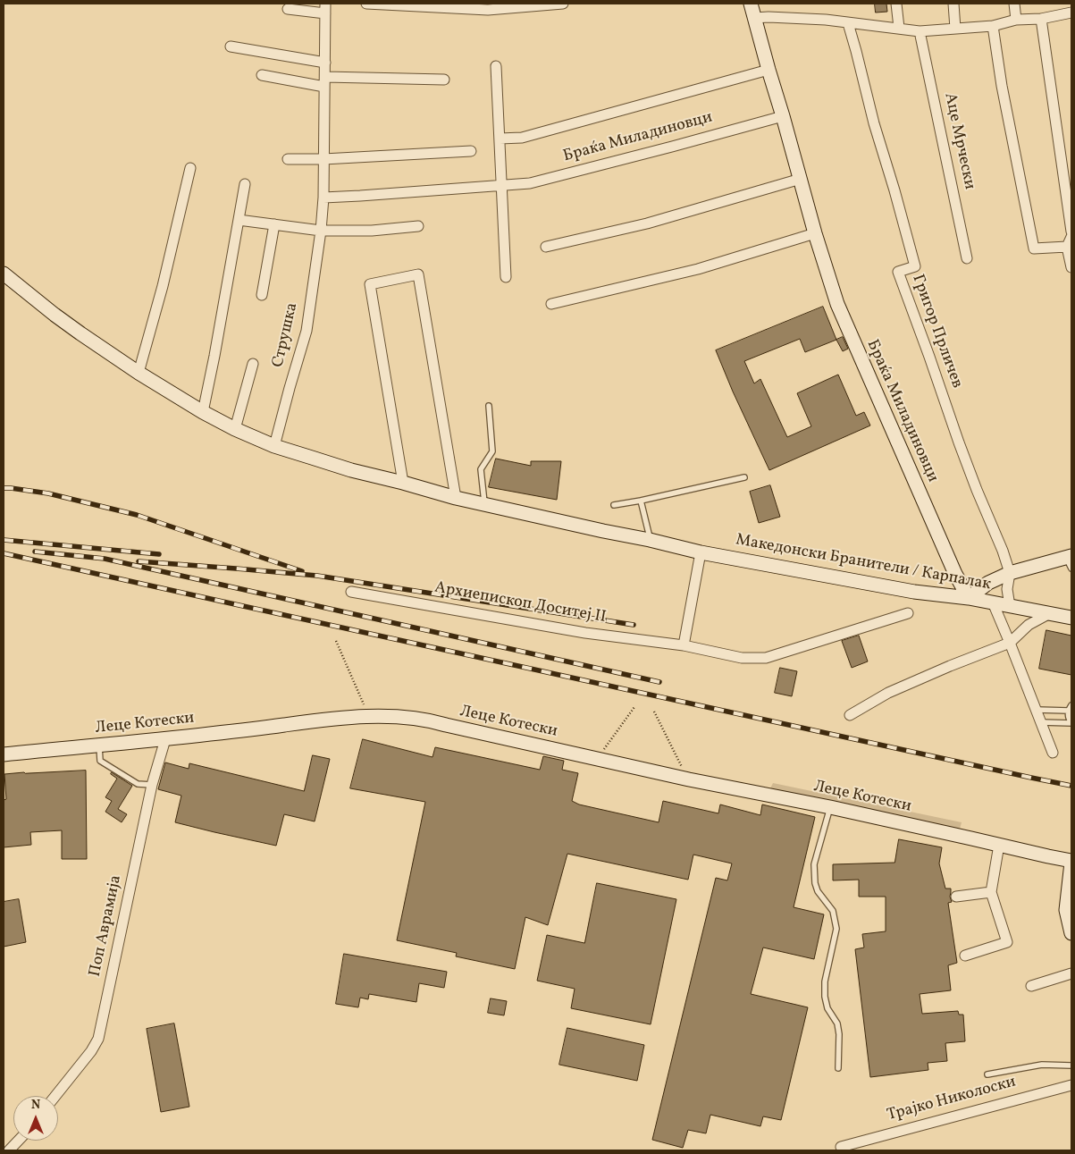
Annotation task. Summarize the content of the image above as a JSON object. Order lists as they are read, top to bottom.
{
  "streets": {
    "main road": ["Браќа Миладиновци", "Македонски Бранители / Карпалак", "Леце Котески"],
    "street": [
      "Аце Мрчески",
      "Григор Прличев",
      "Струшка",
      "Архиепископ Доситеј II",
      "Поп Аврамија",
      "Трајко Николоски"
    ]
  },
  "crossings": [
    ["Браќа Миладиновци", "Македонски Бранители / Карпалак"],
    ["Григор Прличев", "Македонски Бранители / Карпалак"],
    ["Струшка", "Македонски Бранители / Карпалак"],
    ["Леце Котески", "Поп Аврамија"]
  ],
  "north": "top"
}
